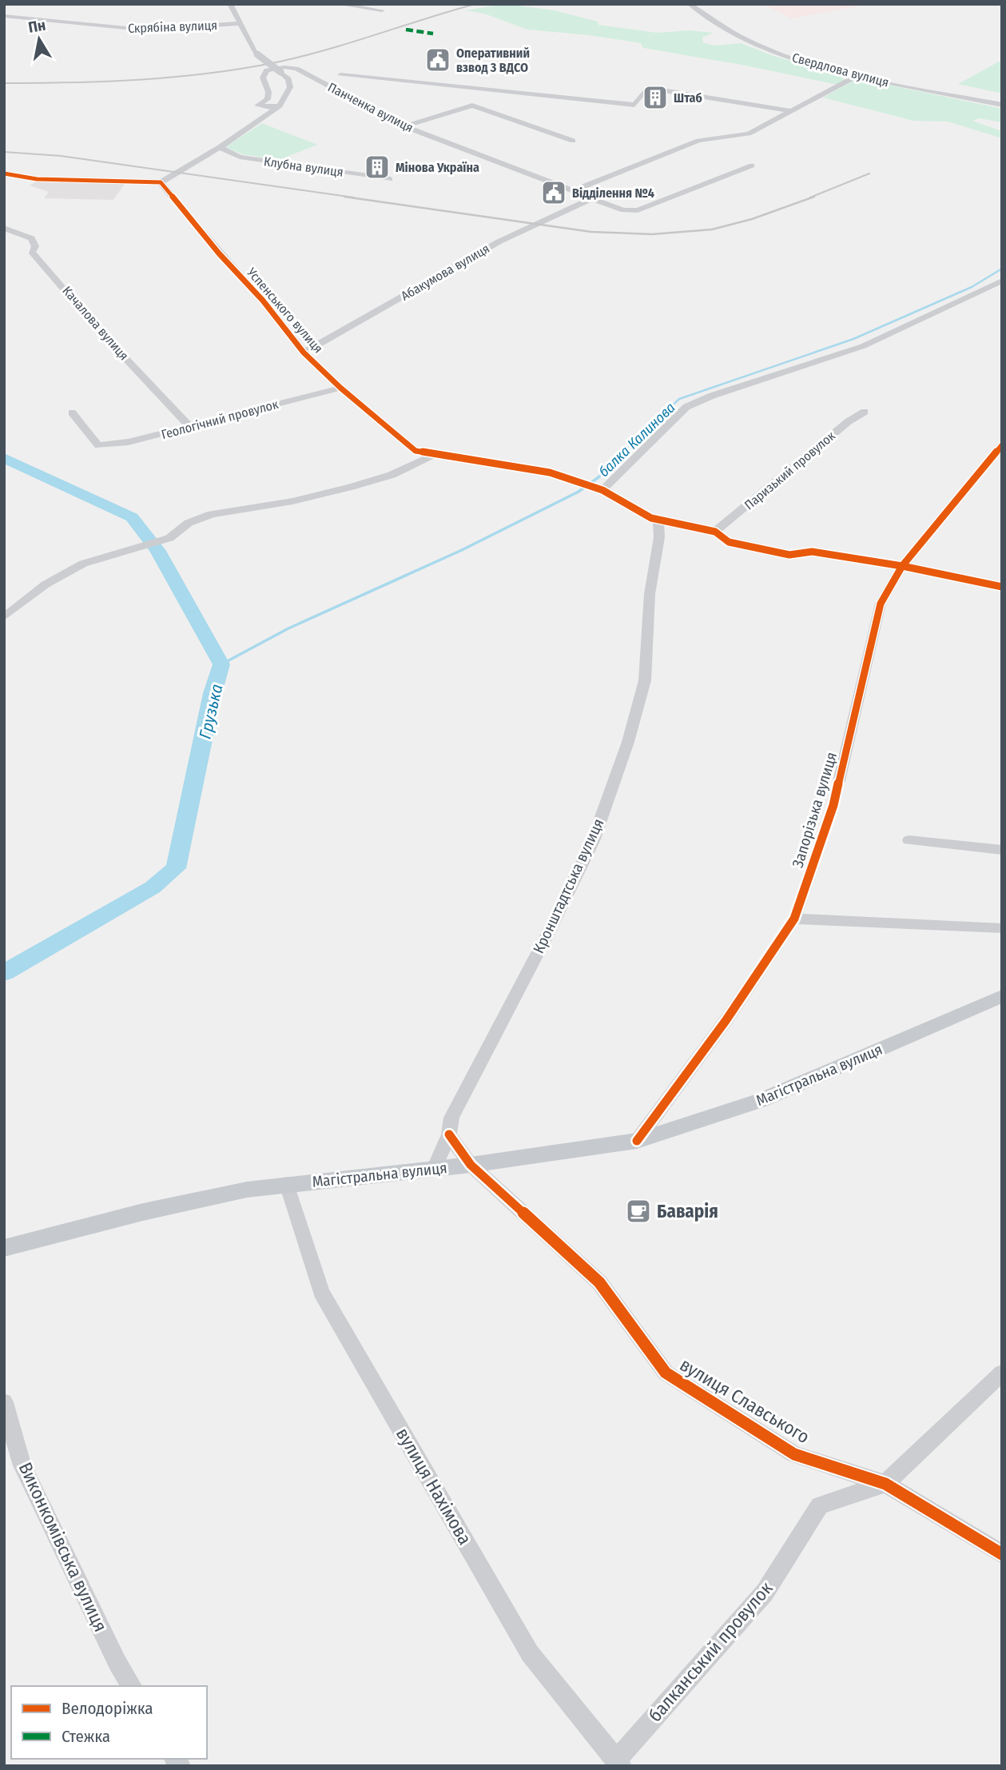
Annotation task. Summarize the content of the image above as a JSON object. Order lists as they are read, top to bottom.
{
  "streets": {
    "main road": ["Магістральна вулиця"],
    "street": [
      "Скрябіна вулиця",
      "Свердлова вулиця",
      "Панченка вулиця",
      "Клубна вулиця",
      "Абакумова вулиця",
      "Успенського вулиця",
      "Качалова вулиця",
      "Геологічний провулок",
      "Паризький провулок",
      "Запорізька вулиця",
      "Кронштадтська вулиця",
      "вулиця Славського",
      "вулиця Нахімова",
      "Виконкомівська вулиця",
      "балканський провулок"
    ]
  },
  "crossings": [
    ["Панченка вулиця", "Абакумова вулиця"],
    ["Абакумова вулиця", "Успенського вулиця"],
    ["Успенського вулиця", "Геологічний провулок"],
    ["Успенського вулиця", "Паризький провулок"],
    ["Успенського вулиця", "Запорізька вулиця"],
    ["Успенського вулиця", "Кронштадтська вулиця"],
    ["Качалова вулиця", "Геологічний провулок"],
    ["Запорізька вулиця", "Магістральна вулиця"],
    ["Кронштадтська вулиця", "Магістральна вулиця"],
    ["Кронштадтська вулиця", "вулиця Славського"],
    ["Магістральна вулиця", "вулиця Славського"],
    ["Магістральна вулиця", "вулиця Нахімова"],
    ["вулиця Славського", "балканський провулок"],
    ["вулиця Нахімова", "балканський провулок"]
  ],
  "water": ["балка Калинова", "Грузька"],
  "places": {
    "public building": ["Оперативний взвод 3 ВДСО", "Відділення №4"],
    "building": ["Штаб", "Мінова Україна"],
    "cafe": ["Баварія"]
  },
  "legend": ["Велодоріжка", "Стежка"],
  "north": "top"
}
